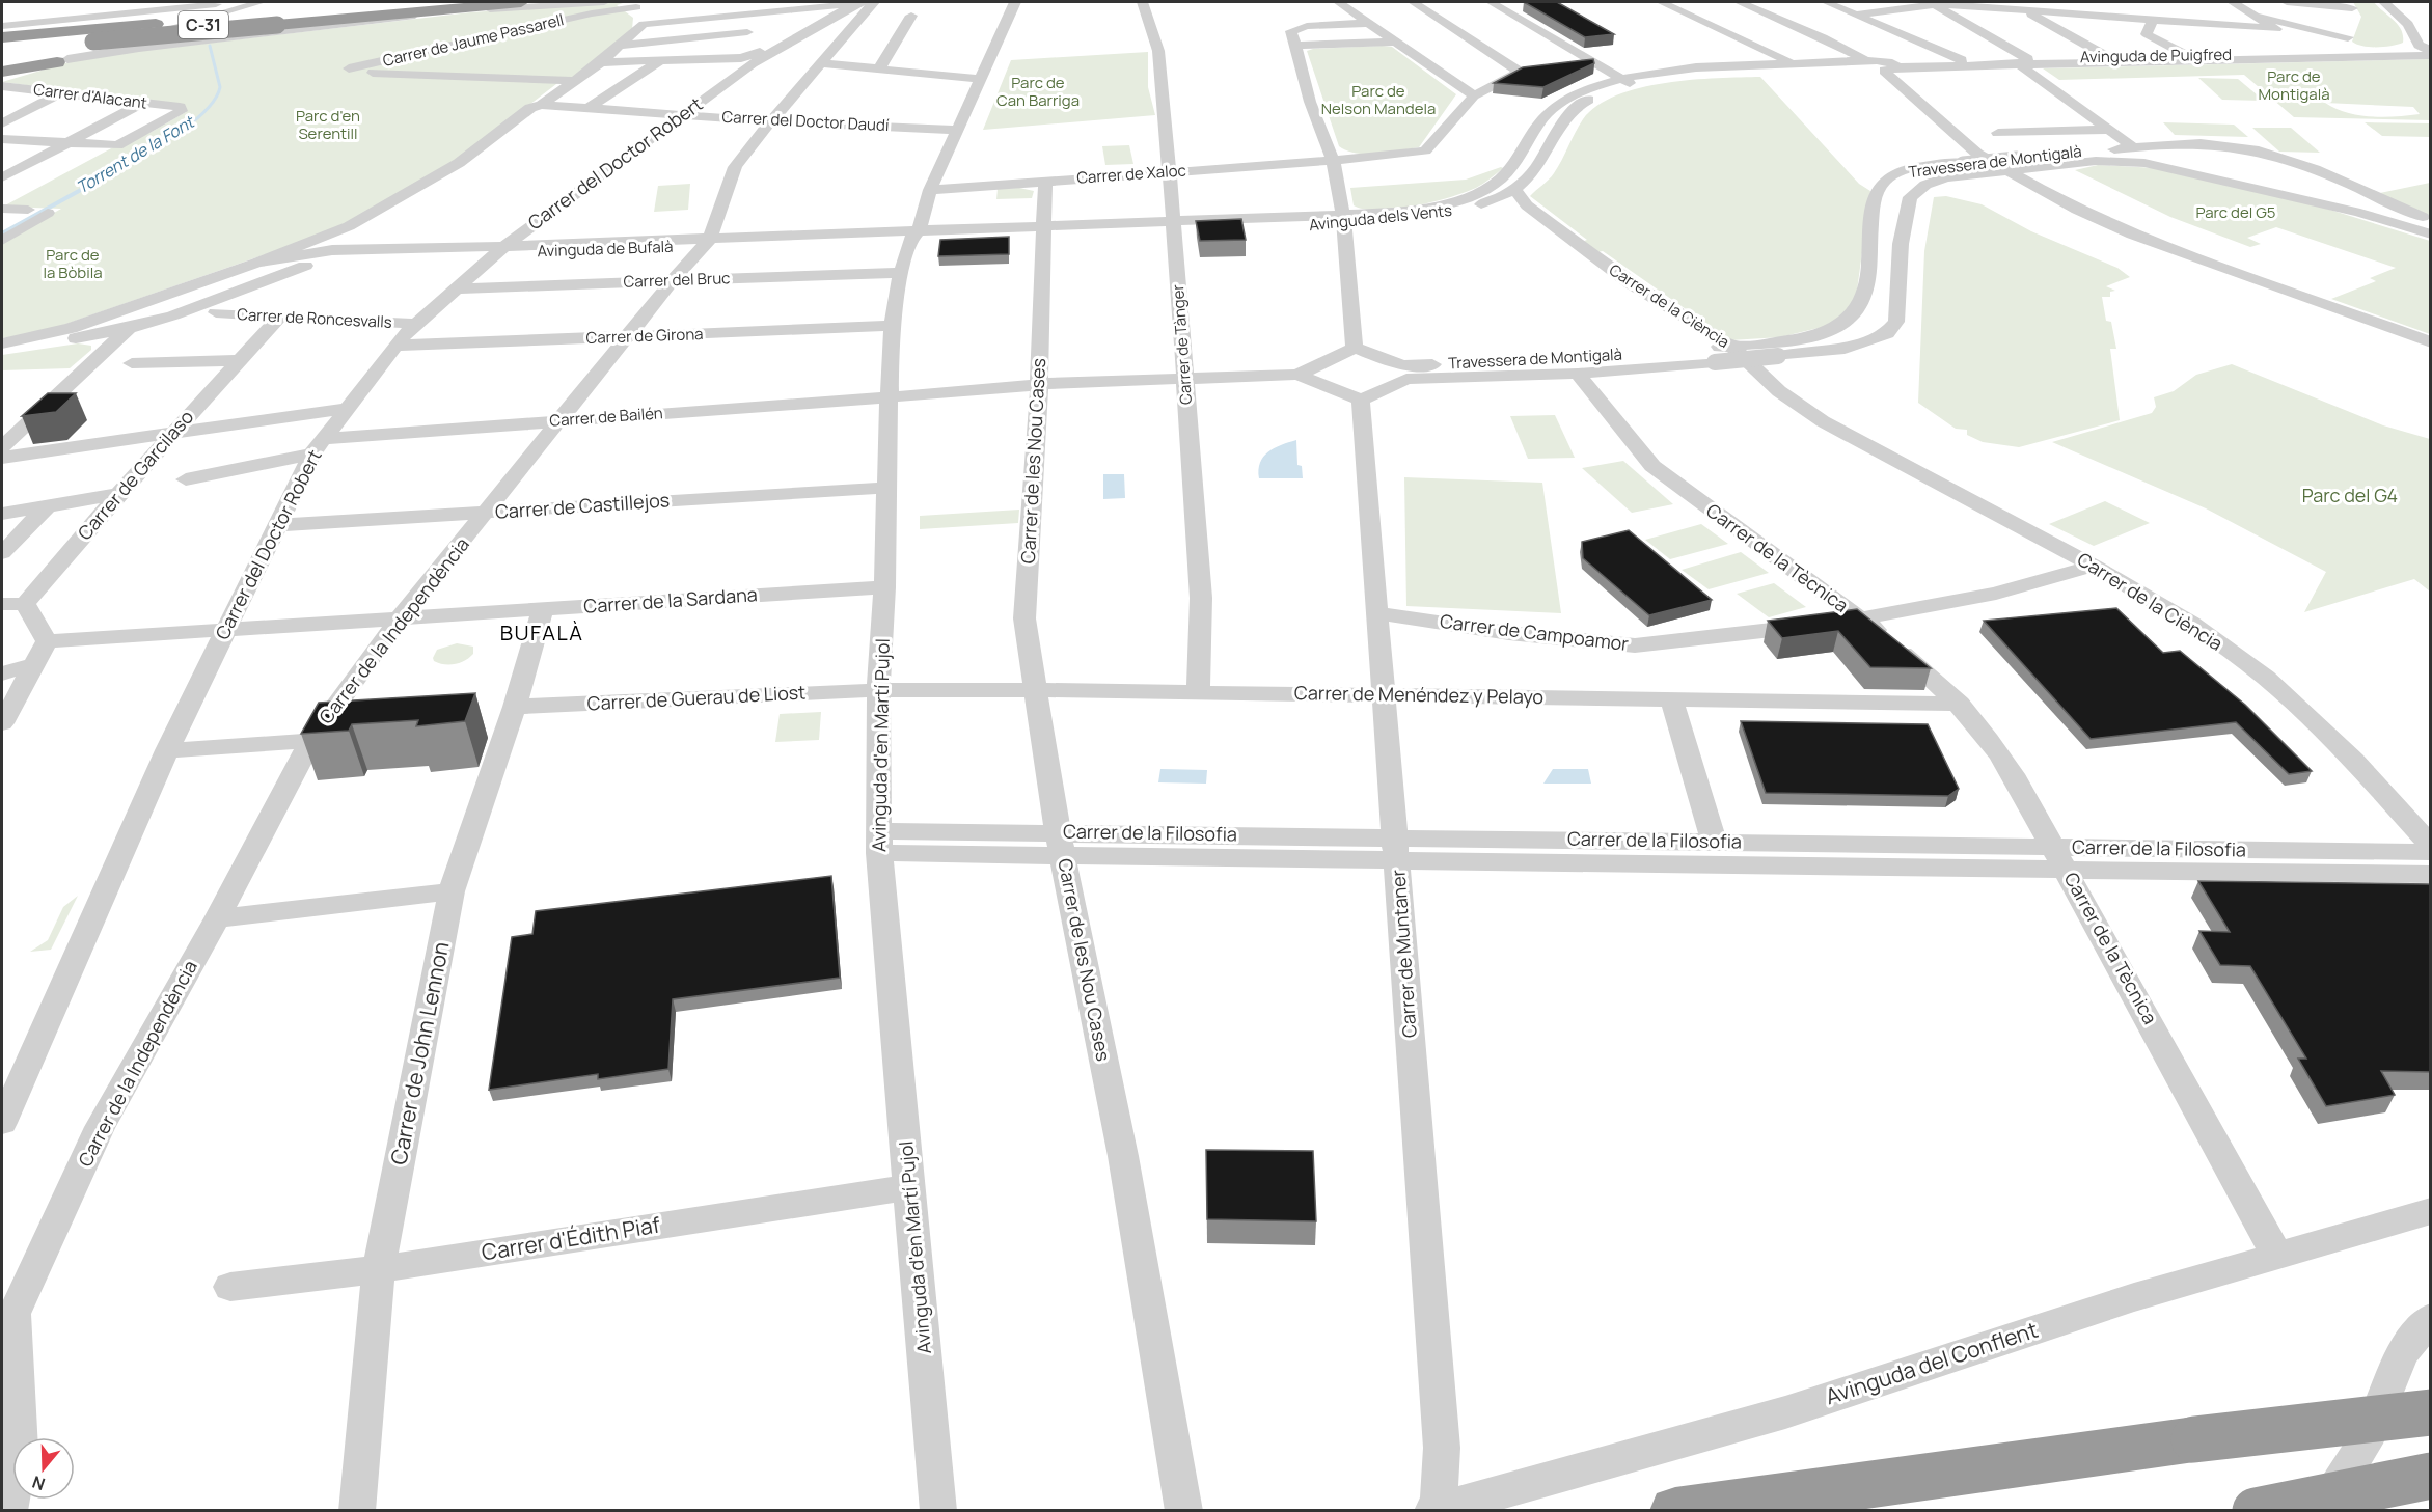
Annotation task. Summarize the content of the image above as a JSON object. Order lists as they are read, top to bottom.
{
  "streets": {
    "highway": ["C-31"],
    "street": [
      "Carrer de Jaume Passarell",
      "Avinguda de Puigfred",
      "Carrer d'Alacant",
      "Carrer del Doctor Daudí",
      "Travessera de Montigalà",
      "Carrer del Doctor Robert",
      "Carrer de Xaloc",
      "Avinguda dels Vents",
      "Avinguda de Bufalà",
      "Carrer del Bruc",
      "Carrer de la Ciència",
      "Carrer de Roncesvalls",
      "Carrer de Girona",
      "Carrer de Tànger",
      "Carrer de Bailén",
      "Carrer de les Nou Cases",
      "Carrer de Garcilaso",
      "Carrer de Castillejos",
      "Carrer de la Tècnica",
      "Carrer de la Sardana",
      "Carrer de la Independència",
      "Carrer de Campoamor",
      "Carrer de Menéndez y Pelayo",
      "Carrer de Guerau de Liost",
      "Avinguda d'en Martí Pujol",
      "Carrer de la Filosofia",
      "Carrer de Muntaner",
      "Carrer de John Lennon",
      "Carrer d'Édith Piaf",
      "Avinguda del Conflent"
    ]
  },
  "crossings": [
    ["Avinguda de Puigfred", "Avinguda dels Vents"],
    ["Carrer del Doctor Daudí", "Carrer del Doctor Robert"],
    ["Carrer del Doctor Daudí", "Carrer de la Independència"],
    ["Carrer del Doctor Daudí", "Avinguda d'en Martí Pujol"],
    ["Travessera de Montigalà", "Carrer de la Ciència"],
    ["Travessera de Montigalà", "Carrer de la Tècnica"],
    ["Carrer del Doctor Robert", "Avinguda de Bufalà"],
    ["Carrer del Doctor Robert", "Carrer del Bruc"],
    ["Carrer del Doctor Robert", "Carrer de Roncesvalls"],
    ["Carrer del Doctor Robert", "Carrer de Girona"],
    ["Carrer del Doctor Robert", "Carrer de Bailén"],
    ["Carrer del Doctor Robert", "Carrer de Castillejos"],
    ["Carrer del Doctor Robert", "Carrer de la Sardana"],
    ["Carrer de Xaloc", "Carrer de Tànger"],
    ["Carrer de Xaloc", "Carrer de les Nou Cases"],
    ["Carrer de Xaloc", "Avinguda d'en Martí Pujol"],
    ["Avinguda dels Vents", "Avinguda de Bufalà"],
    ["Avinguda dels Vents", "Carrer de la Ciència"],
    ["Avinguda dels Vents", "Carrer de Tànger"],
    ["Avinguda dels Vents", "Carrer de les Nou Cases"],
    ["Avinguda dels Vents", "Avinguda d'en Martí Pujol"],
    ["Avinguda de Bufalà", "Carrer de la Independència"],
    ["Avinguda de Bufalà", "Avinguda d'en Martí Pujol"],
    ["Carrer del Bruc", "Carrer de la Independència"],
    ["Carrer del Bruc", "Avinguda d'en Martí Pujol"],
    ["Carrer de la Ciència", "Carrer de Campoamor"],
    ["Carrer de Roncesvalls", "Carrer de Garcilaso"],
    ["Carrer de Girona", "Carrer de la Independència"],
    ["Carrer de Girona", "Avinguda d'en Martí Pujol"],
    ["Carrer de Tànger", "Carrer de Bailén"],
    ["Carrer de Tànger", "Carrer de Menéndez y Pelayo"],
    ["Carrer de Bailén", "Carrer de les Nou Cases"],
    ["Carrer de Bailén", "Carrer de la Independència"],
    ["Carrer de Bailén", "Avinguda d'en Martí Pujol"],
    ["Carrer de les Nou Cases", "Carrer de Menéndez y Pelayo"],
    ["Carrer de les Nou Cases", "Carrer de la Filosofia"],
    ["Carrer de Castillejos", "Carrer de la Independència"],
    ["Carrer de Castillejos", "Avinguda d'en Martí Pujol"],
    ["Carrer de la Tècnica", "Carrer de Campoamor"],
    ["Carrer de la Tècnica", "Carrer de Menéndez y Pelayo"],
    ["Carrer de la Tècnica", "Carrer de la Filosofia"],
    ["Carrer de la Tècnica", "Avinguda del Conflent"],
    ["Carrer de la Sardana", "Carrer de la Independència"],
    ["Carrer de la Sardana", "Avinguda d'en Martí Pujol"],
    ["Carrer de la Sardana", "Carrer de John Lennon"],
    ["Carrer de Campoamor", "Carrer de Muntaner"],
    ["Carrer de Menéndez y Pelayo", "Carrer de Guerau de Liost"],
    ["Carrer de Menéndez y Pelayo", "Avinguda d'en Martí Pujol"],
    ["Carrer de Menéndez y Pelayo", "Carrer de Muntaner"],
    ["Carrer de Guerau de Liost", "Avinguda d'en Martí Pujol"],
    ["Carrer de Guerau de Liost", "Carrer de John Lennon"],
    ["Avinguda d'en Martí Pujol", "Carrer de la Filosofia"],
    ["Avinguda d'en Martí Pujol", "Carrer d'Édith Piaf"],
    ["Carrer de la Filosofia", "Carrer de Muntaner"],
    ["Carrer de Muntaner", "Avinguda del Conflent"],
    ["Carrer de John Lennon", "Carrer d'Édith Piaf"]
  ],
  "districts": ["BUFALÀ"],
  "water": ["Torrent de la Font"],
  "parks": [
    "Parc de Montigalà",
    "Parc de Can Barriga",
    "Parc de Nelson Mandela",
    "Parc d'en Serentill",
    "Parc del G5",
    "Parc de la Bòbila",
    "Parc del G4"
  ],
  "north": "bottom"
}
